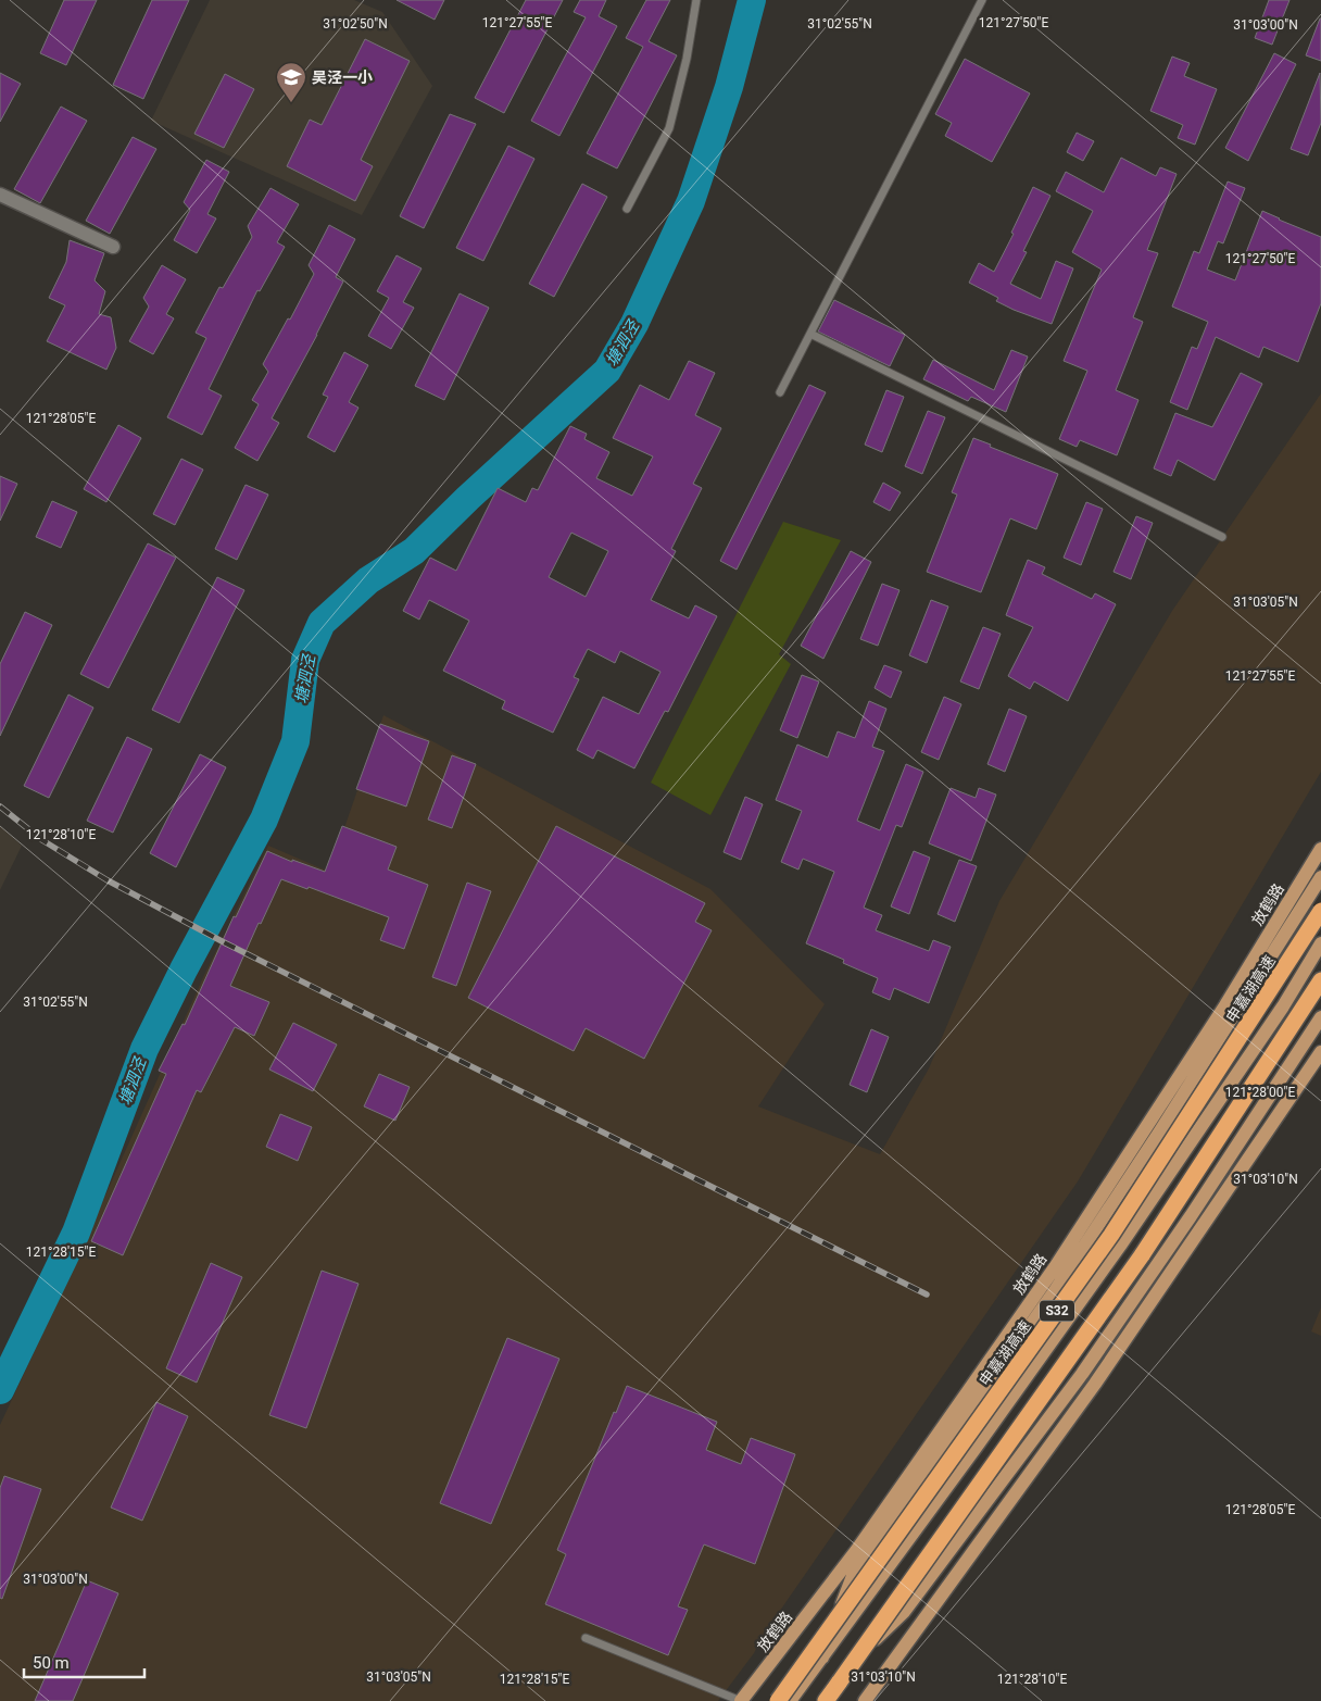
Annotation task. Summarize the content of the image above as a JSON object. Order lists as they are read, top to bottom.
{
  "streets": {
    "highway": ["申嘉湖高速", "S32"],
    "main road": ["放鹤路"]
  },
  "water": ["塘泗泾"],
  "places": {
    "school or university": ["吴泾一小"]
  },
  "scale_bar": "50 m",
  "coordinates": [
    "121°27'55\"E",
    "121°27'50\"E",
    "31°02'50\"N",
    "31°02'55\"N",
    "31°03'00\"N",
    "121°28'05\"E",
    "31°03'05\"N",
    "121°28'10\"E",
    "121°28'00\"E",
    "31°03'10\"N",
    "121°28'15\"E"
  ]
}
